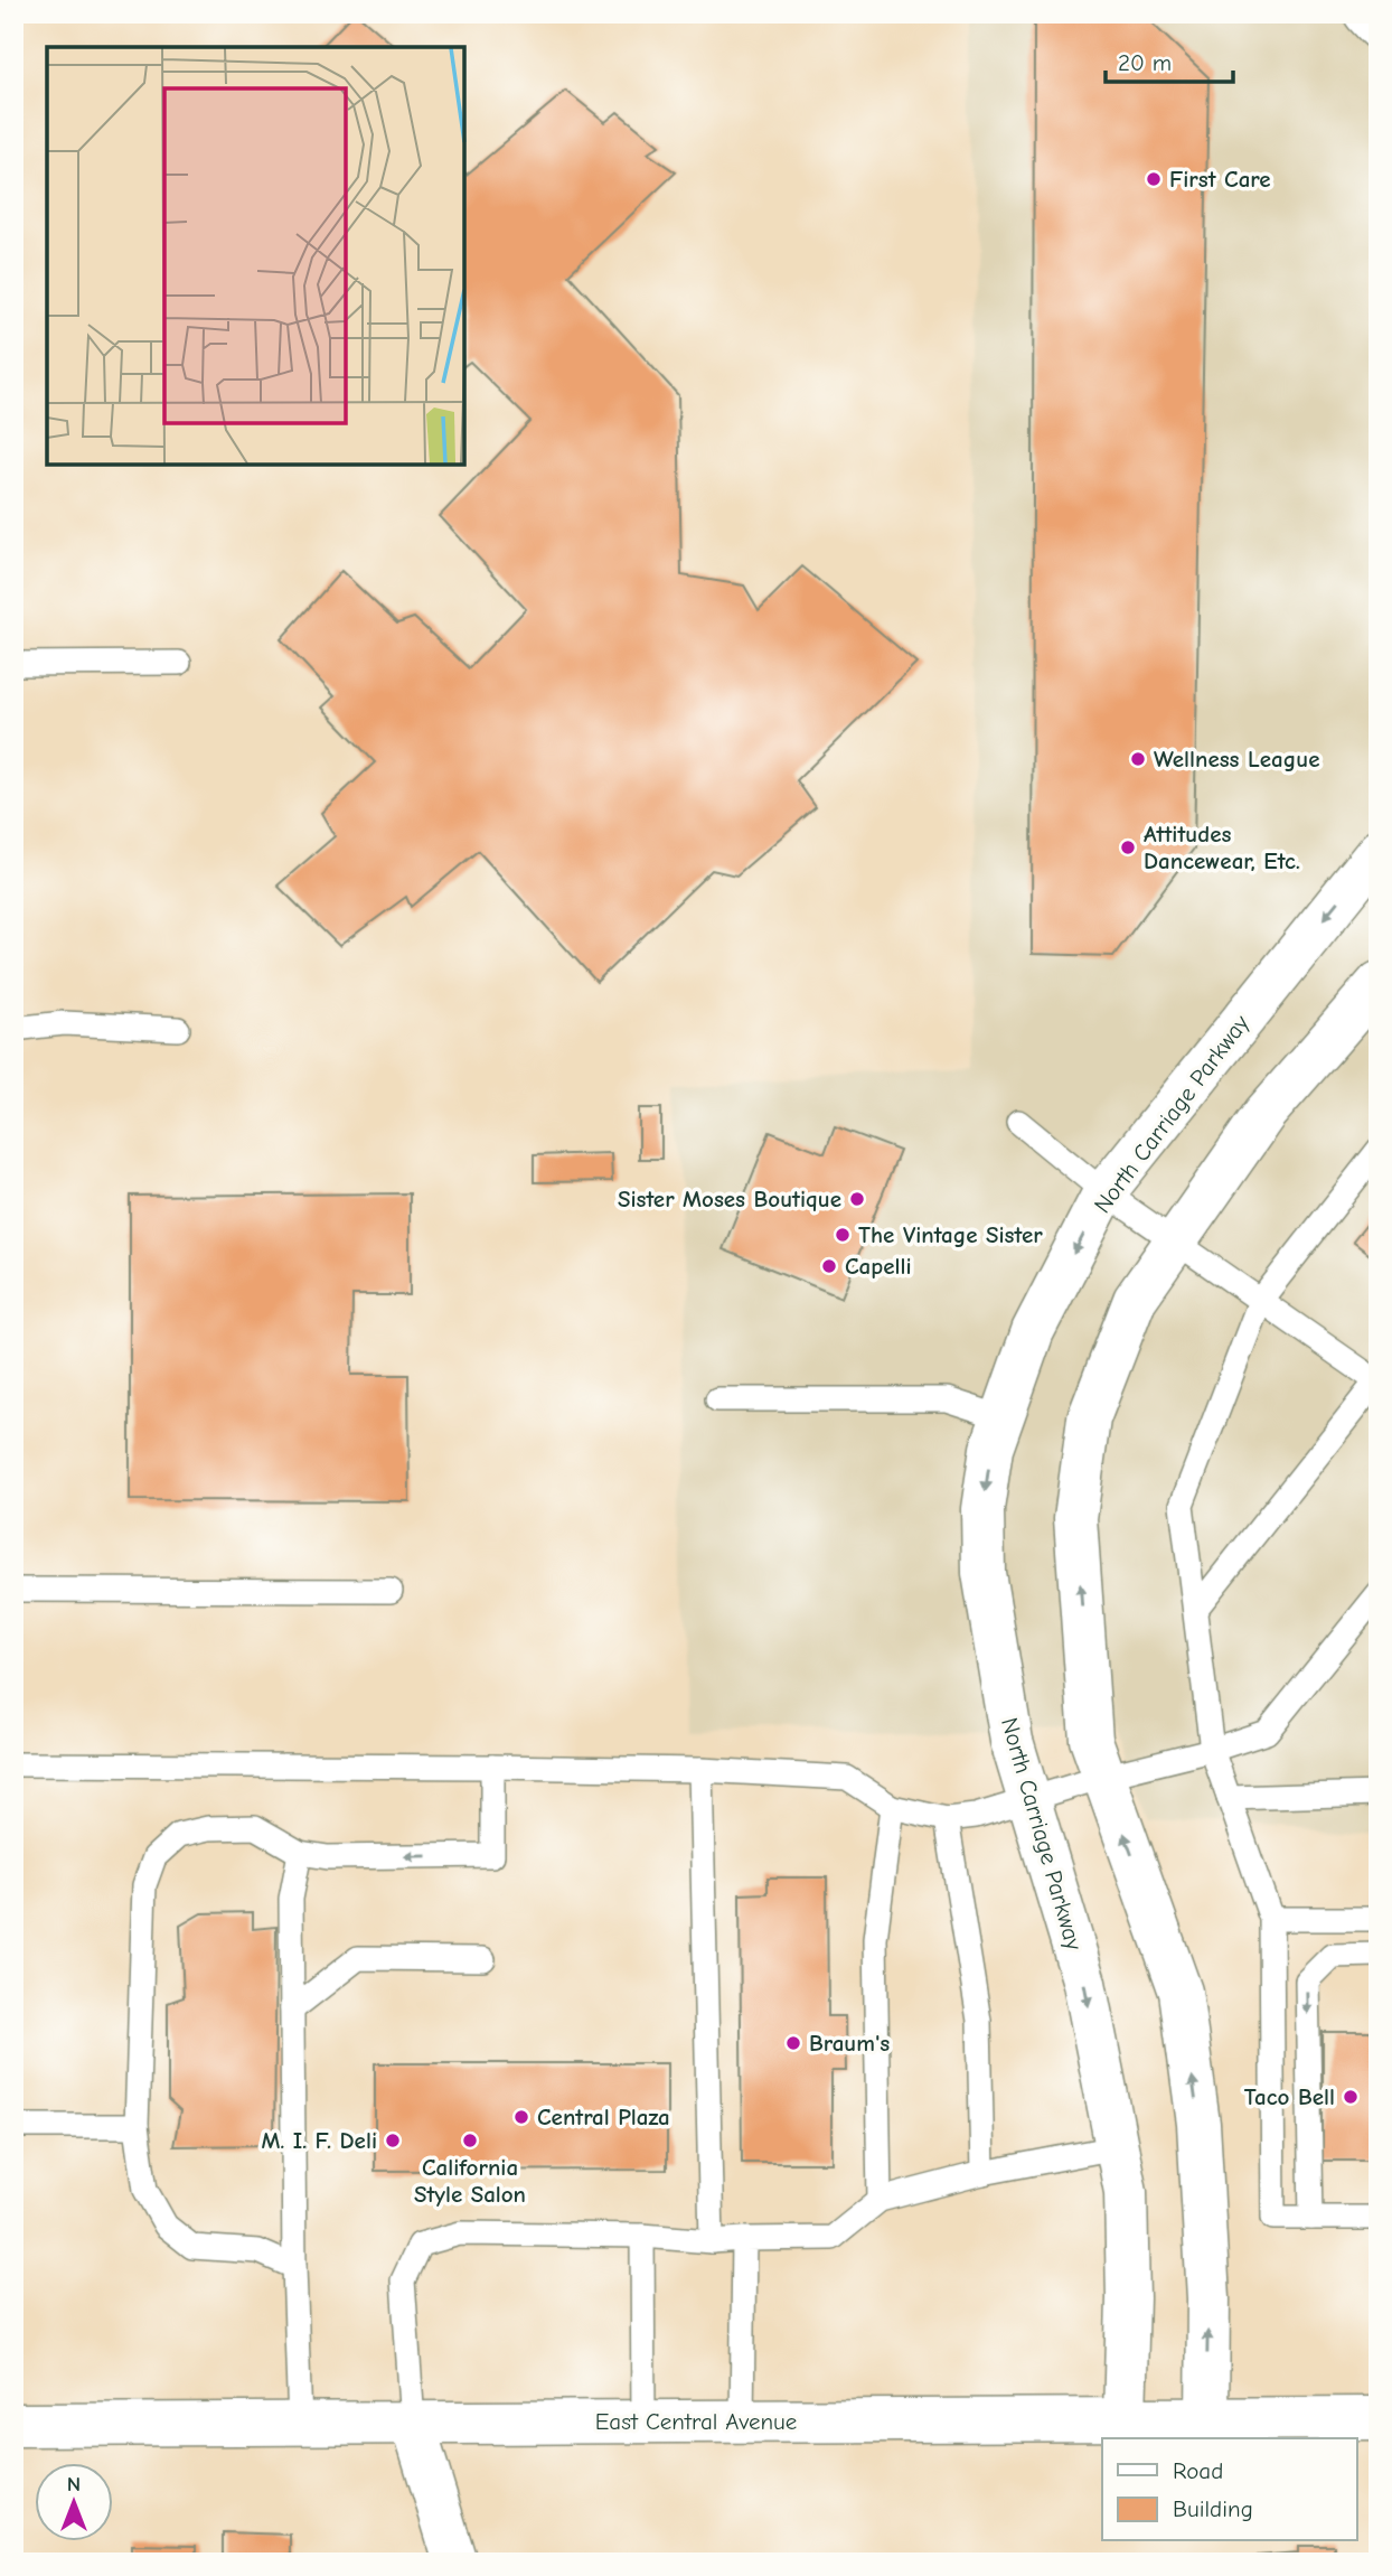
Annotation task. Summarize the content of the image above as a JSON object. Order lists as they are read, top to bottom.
{
  "streets": {
    "street": ["North Carriage Parkway", "East Central Avenue"]
  },
  "crossings": [
    ["North Carriage Parkway", "East Central Avenue"]
  ],
  "places": [
    "First Care",
    "Wellness League",
    "Attitudes Dancewear, Etc.",
    "Sister Moses Boutique",
    "The Vintage Sister",
    "Capelli",
    "Braum's",
    "Taco Bell",
    "Central Plaza",
    "M. I. F. Deli",
    "California Style Salon"
  ],
  "legend": ["Road", "Building"],
  "scale_bar": "20 m",
  "north": "top"
}
